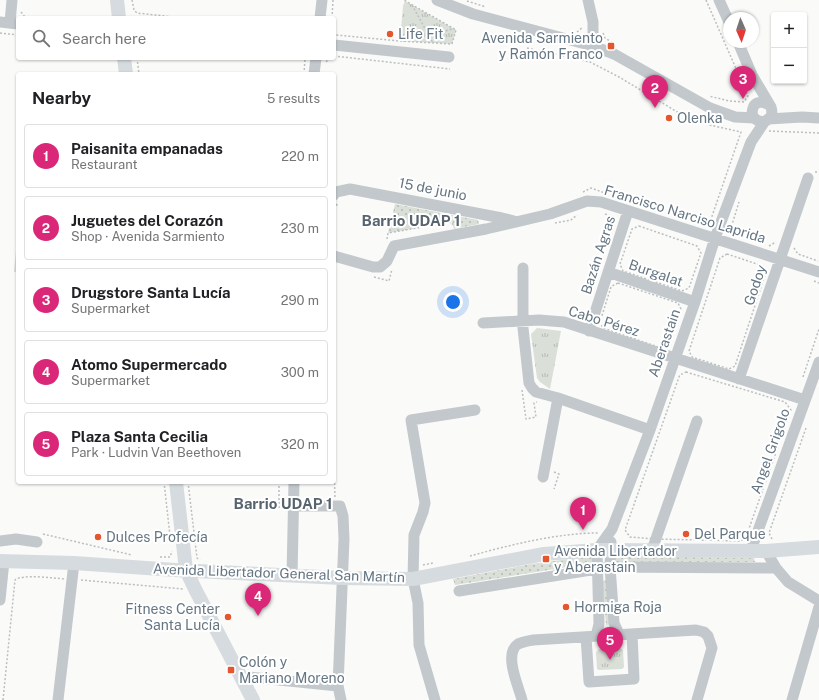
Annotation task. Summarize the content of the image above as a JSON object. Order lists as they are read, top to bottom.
{
  "streets": {
    "main road": ["Avenida Libertador General San Martín"],
    "street": [
      "15 de junio",
      "Francisco Narciso Laprida",
      "Bazán Agras",
      "Burgalat",
      "Godoy",
      "Cabo Pérez",
      "Aberastain",
      "Angel Grigolo"
    ]
  },
  "crossings": [
    ["15 de junio", "Francisco Narciso Laprida"],
    ["Francisco Narciso Laprida", "Bazán Agras"],
    ["Francisco Narciso Laprida", "Godoy"],
    ["Francisco Narciso Laprida", "Aberastain"],
    ["Bazán Agras", "Burgalat"],
    ["Bazán Agras", "Cabo Pérez"],
    ["Burgalat", "Aberastain"],
    ["Godoy", "Cabo Pérez"],
    ["Cabo Pérez", "Aberastain"],
    ["Cabo Pérez", "Angel Grigolo"],
    ["Aberastain", "Avenida Libertador General San Martín"],
    ["Angel Grigolo", "Avenida Libertador General San Martín"]
  ],
  "districts": ["Barrio UDAP 1", "Barrio UDAP 1"],
  "places": {
    "other": [
      "Life Fit",
      "Olenka",
      "Del Parque",
      "Dulces Profecía",
      "Hormiga Roja",
      "Fitness Center Santa Lucía"
    ],
    "transit": ["Avenida Sarmiento y Ramón Franco", "Avenida Libertador y Aberastain", "Colón y Mariano Moreno"]
  },
  "north": "bottom",
  "page": {
    "map_buttons": ["+", "−"],
    "search": "Search here",
    "pins": [
      "3",
      "2",
      "1",
      "4",
      "5"
    ],
    "heading": ["Nearby", "5 results"],
    "list": [
      {
        "mark": "1",
        "name": "Paisanita empanadas",
        "note": "Restaurant",
        "value": "220 m"
      },
      {
        "mark": "2",
        "name": "Juguetes del Corazón",
        "note": "Shop · Avenida Sarmiento",
        "value": "230 m"
      },
      {
        "mark": "3",
        "name": "Drugstore Santa Lucía",
        "note": "Supermarket",
        "value": "290 m"
      },
      {
        "mark": "4",
        "name": "Atomo Supermercado",
        "note": "Supermarket",
        "value": "300 m"
      },
      {
        "mark": "5",
        "name": "Plaza Santa Cecilia",
        "note": "Park · Ludvin Van Beethoven",
        "value": "320 m"
      }
    ]
  }
}
